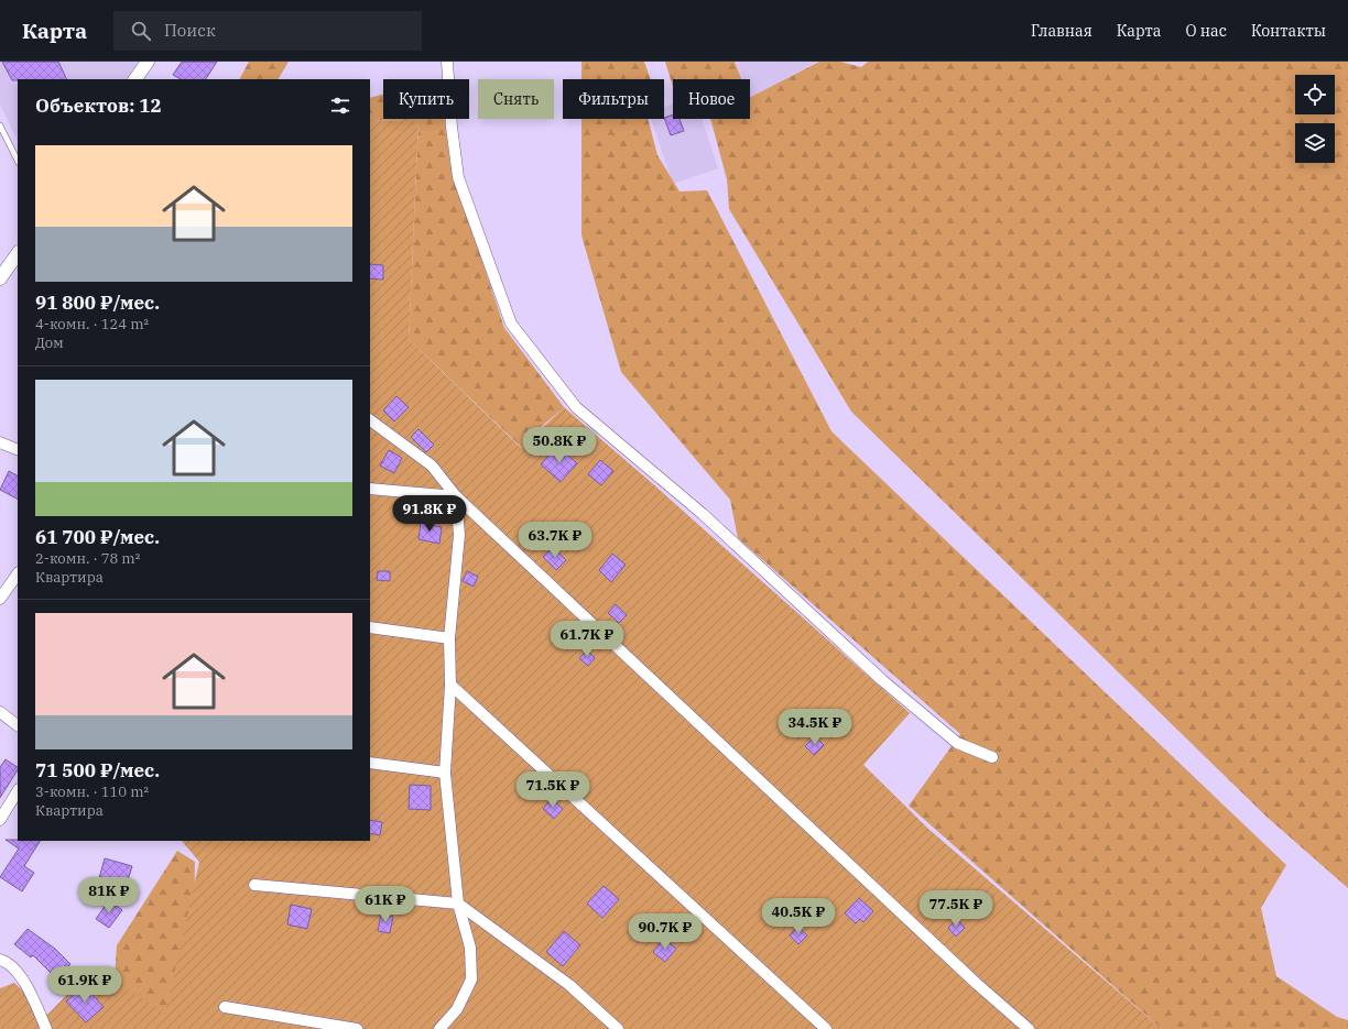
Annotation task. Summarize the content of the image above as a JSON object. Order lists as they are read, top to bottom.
{
  "page": {
    "header": "Карта",
    "search": "Поиск",
    "nav": [
      "Главная",
      "Карта",
      "О нас",
      "Контакты"
    ],
    "chip": [
      "Купить",
      "Снять",
      "Фильтры",
      "Новое"
    ],
    "heading": "Объектов: 12",
    "list": [
      {
        "name": "91 800 ₽/мес.",
        "note": "4-комн. · 124 m² · Дом"
      },
      {
        "name": "61 700 ₽/мес.",
        "note": "2-комн. · 78 m² · Квартира"
      },
      {
        "name": "71 500 ₽/мес.",
        "note": "3-комн. · 110 m² · Квартира"
      }
    ],
    "price": [
      "50.8K ₽",
      "91.8K ₽",
      "63.7K ₽",
      "61.7K ₽",
      "34.5K ₽",
      "71.5K ₽",
      "81K ₽",
      "61K ₽",
      "77.5K ₽",
      "40.5K ₽",
      "90.7K ₽",
      "61.9K ₽"
    ]
  }
}
